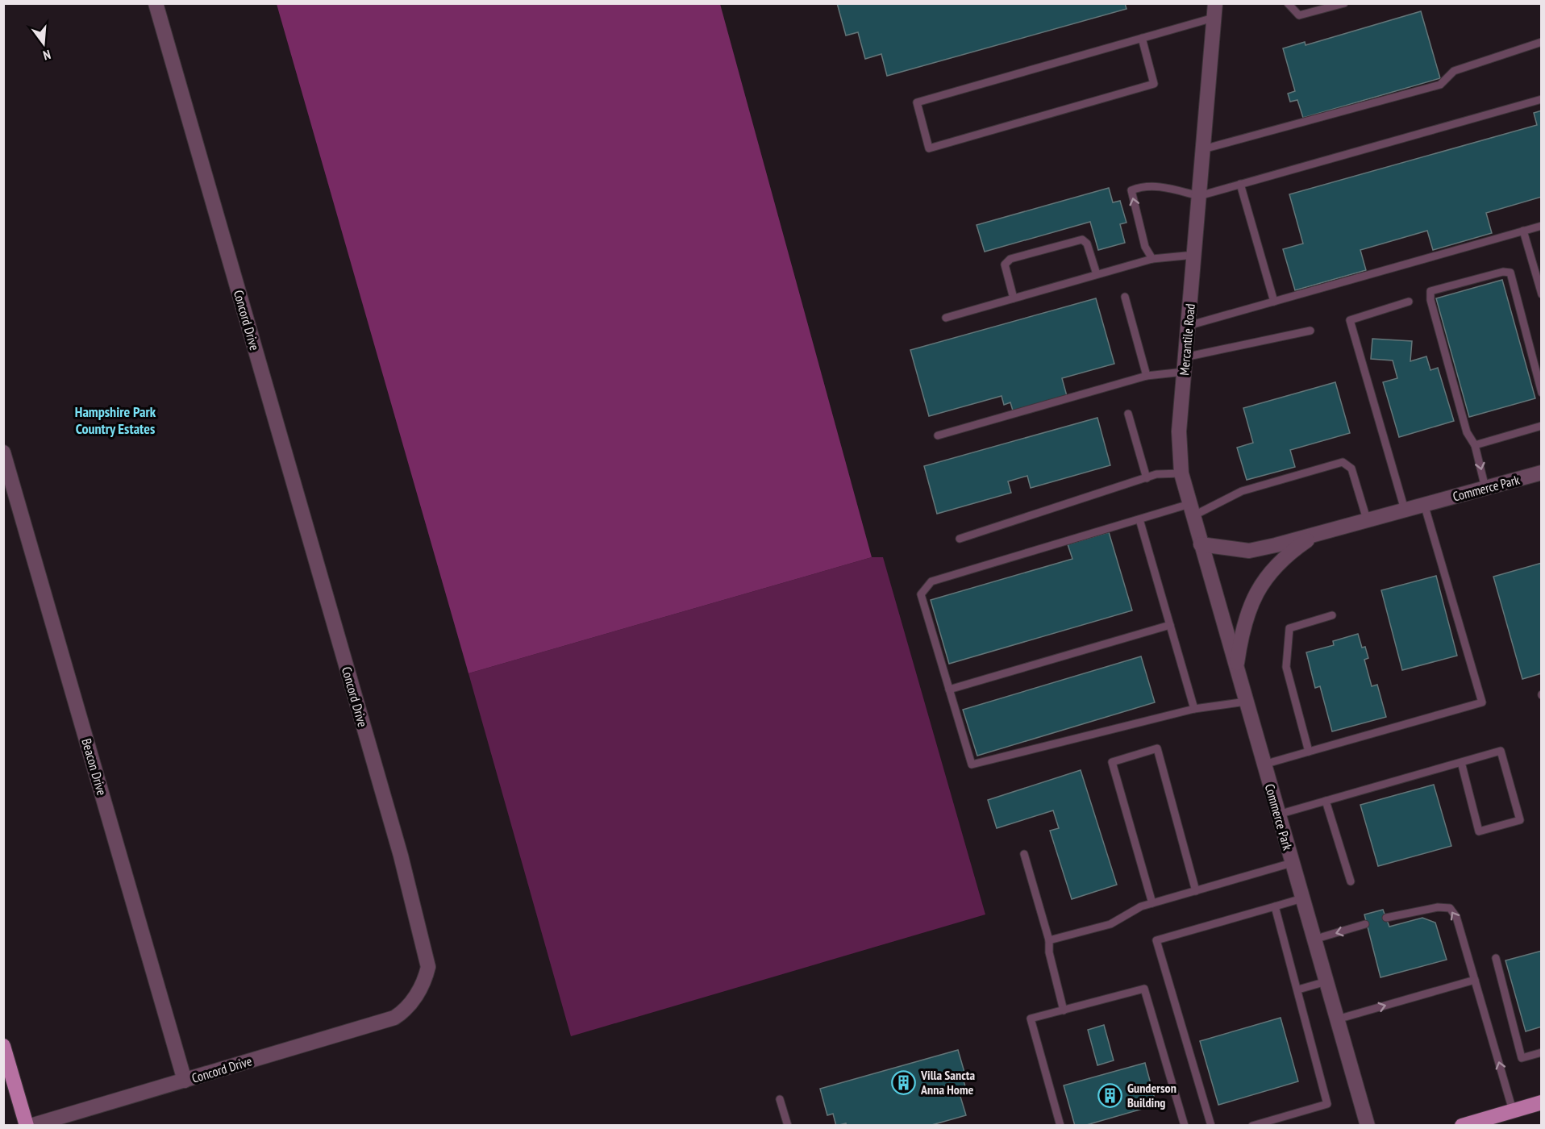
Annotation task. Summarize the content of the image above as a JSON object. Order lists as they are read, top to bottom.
{
  "streets": {
    "street": [
      "Concord Drive",
      "Mercantile Road",
      "Commerce Park",
      "Beacon Drive"
    ]
  },
  "crossings": [
    ["Concord Drive", "Beacon Drive"],
    ["Mercantile Road", "Commerce Park"]
  ],
  "districts": ["Hampshire Park Country Estates"],
  "places": {
    "building": ["Villa Sancta Anna Home", "Gunderson Building"]
  },
  "north": "bottom"
}
